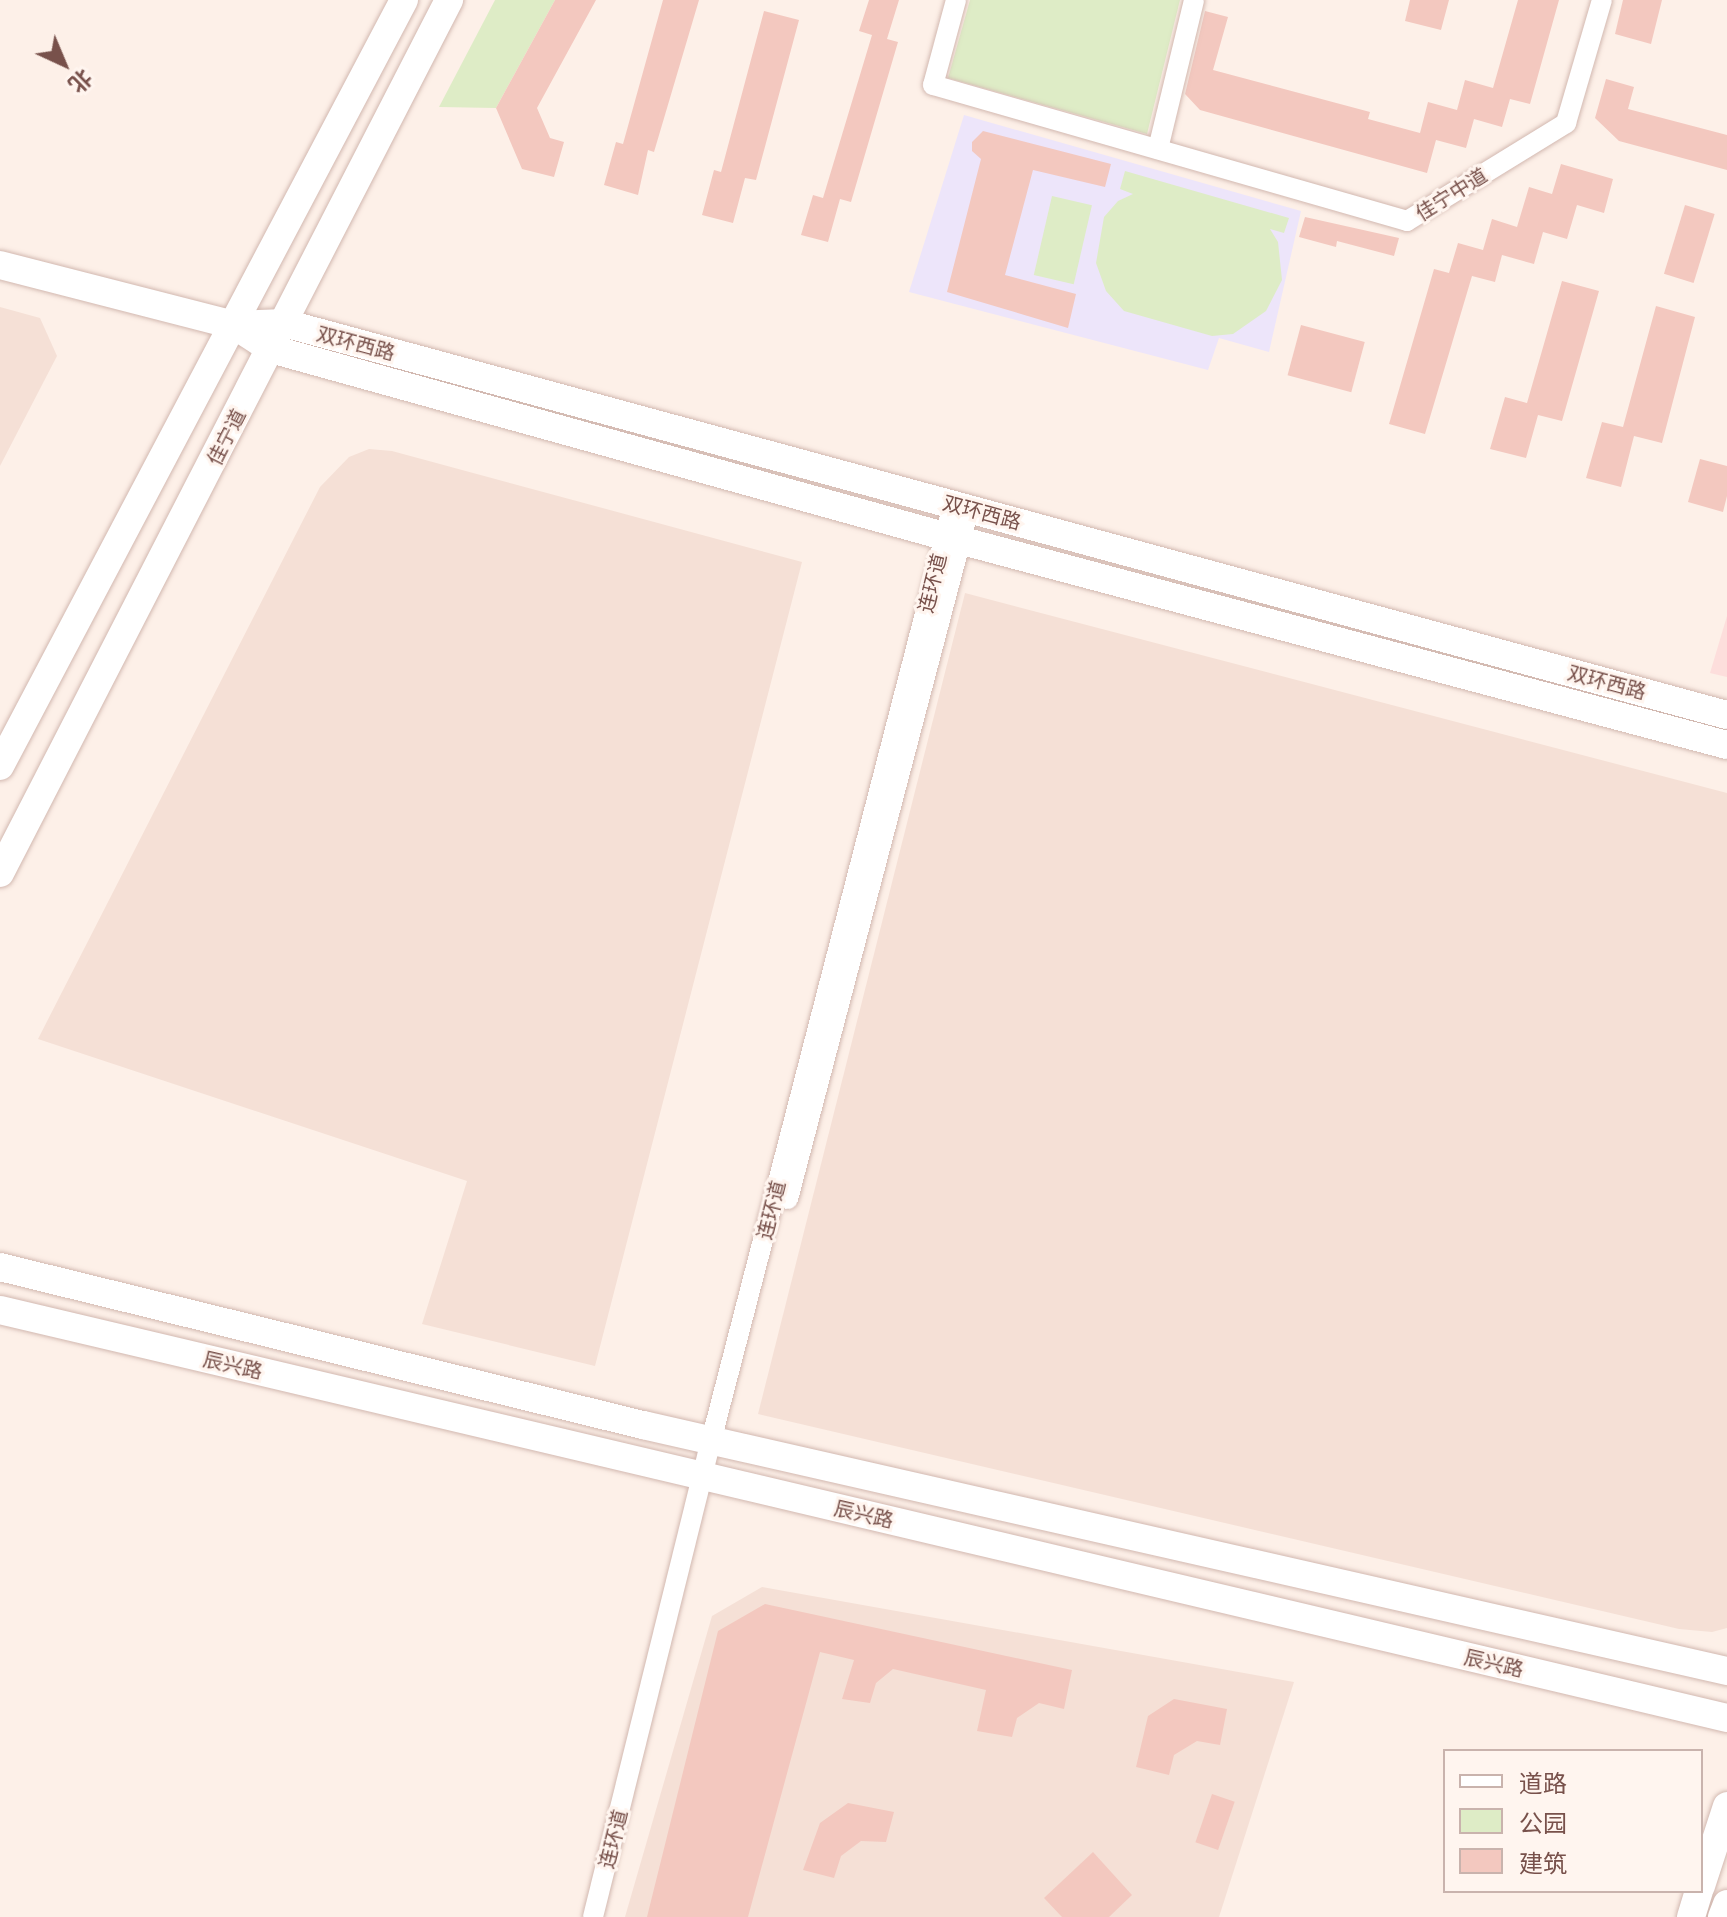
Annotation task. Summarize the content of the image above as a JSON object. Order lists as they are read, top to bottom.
{
  "streets": {
    "main road": ["双环西路", "佳宁道", "辰兴路"],
    "street": ["佳宁中道", "连环道"]
  },
  "crossings": [
    ["双环西路", "佳宁道"],
    ["双环西路", "连环道"],
    ["连环道", "辰兴路"]
  ],
  "legend": ["道路", "公园", "建筑"],
  "north": "bottom right"
}
